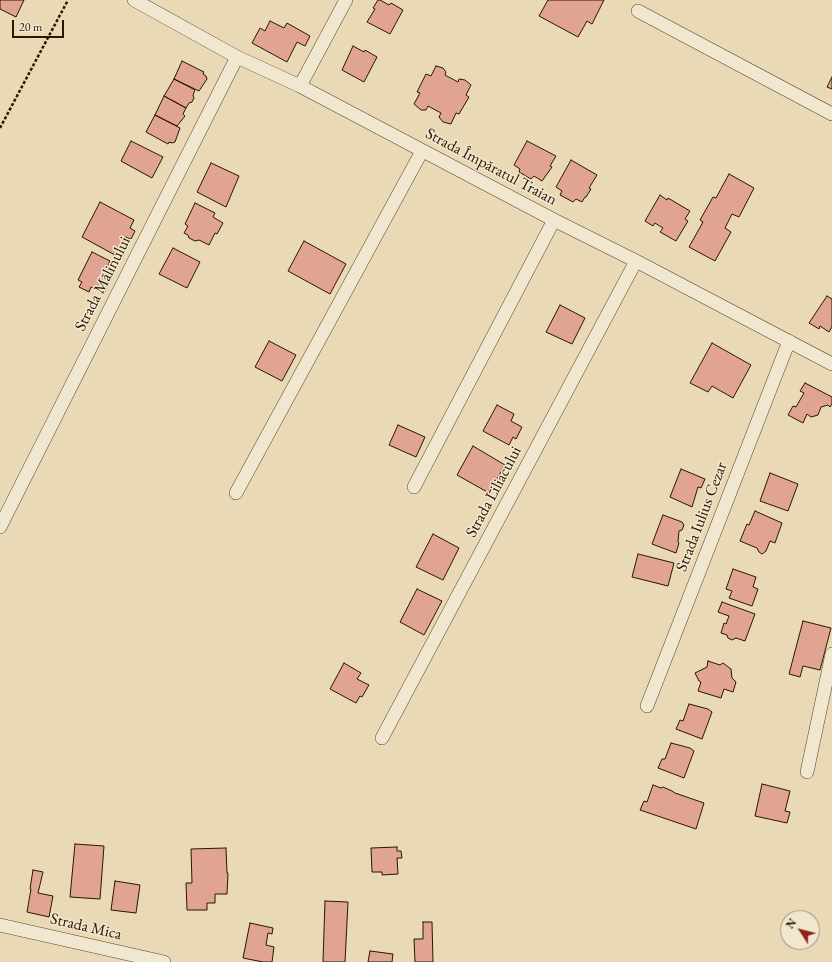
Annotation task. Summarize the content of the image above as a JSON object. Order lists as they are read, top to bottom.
{
  "streets": {
    "street": [
      "Strada Împăratul Traian",
      "Strada Mălinului",
      "Strada Liliacului",
      "Strada Iulius Cezar",
      "Strada Mica"
    ]
  },
  "crossings": [
    ["Strada Împăratul Traian", "Strada Mălinului"],
    ["Strada Împăratul Traian", "Strada Liliacului"],
    ["Strada Împăratul Traian", "Strada Iulius Cezar"]
  ],
  "scale_bar": "20 m",
  "north": "top left"
}
